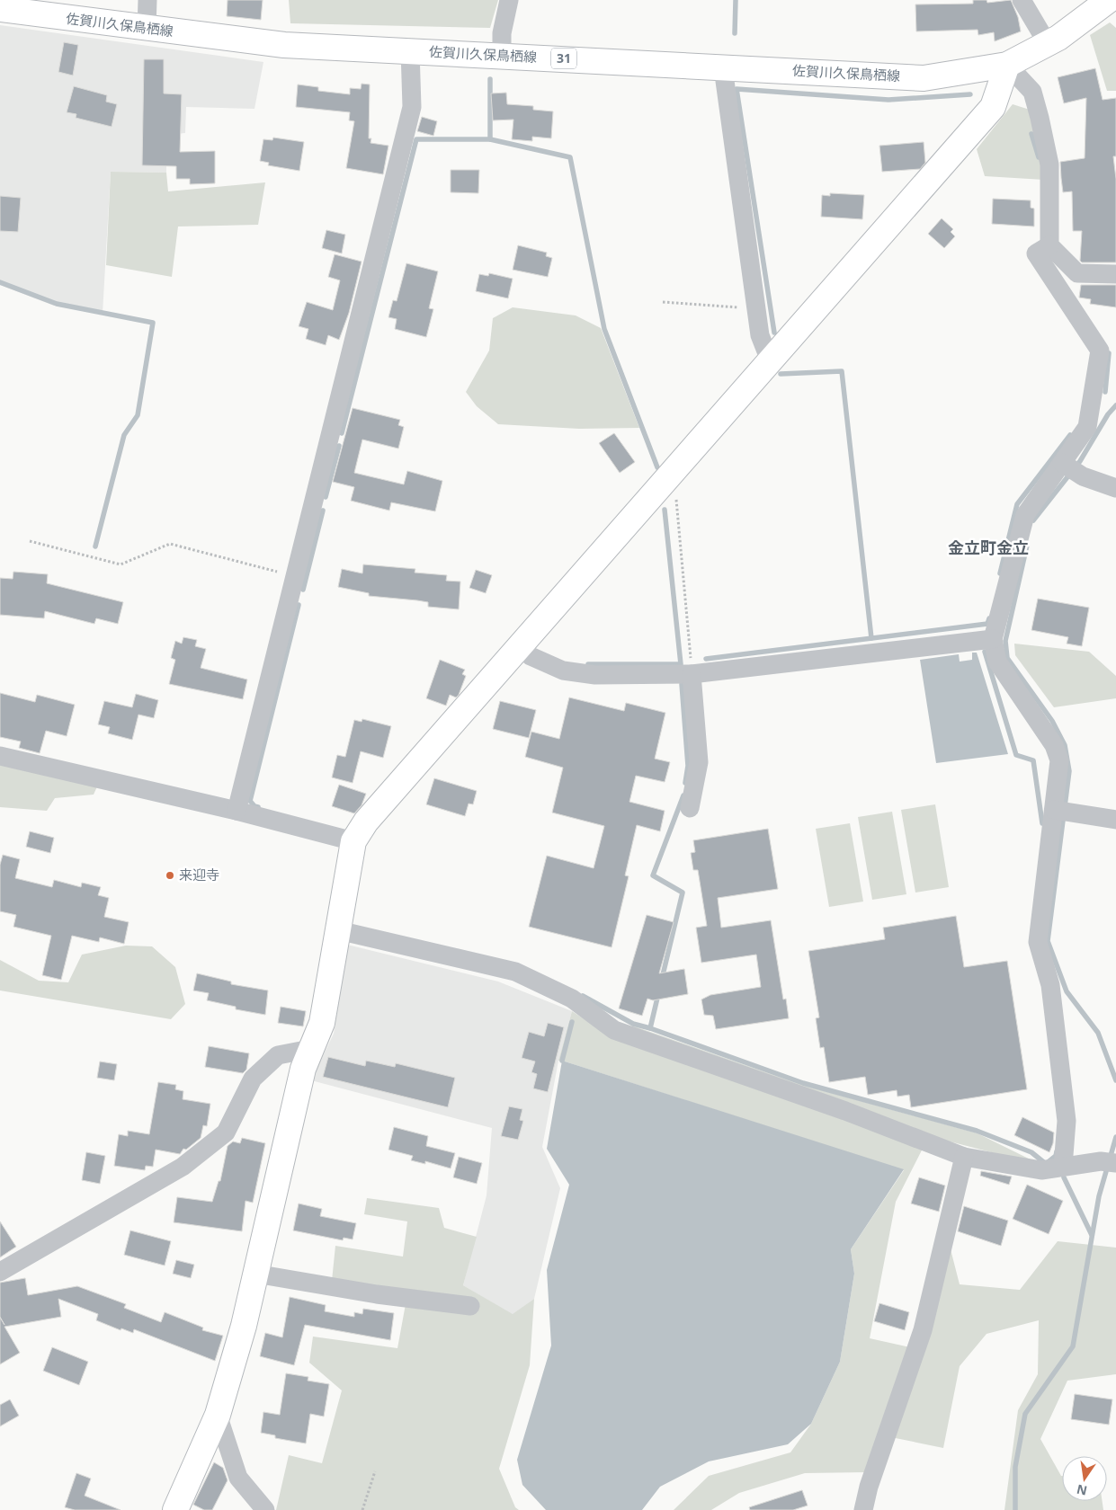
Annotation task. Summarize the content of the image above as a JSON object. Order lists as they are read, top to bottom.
{
  "streets": {
    "street": ["佐賀川久保鳥栖線", "31"]
  },
  "districts": ["金立町金立"],
  "places": ["来迎寺"],
  "north": "bottom"
}
